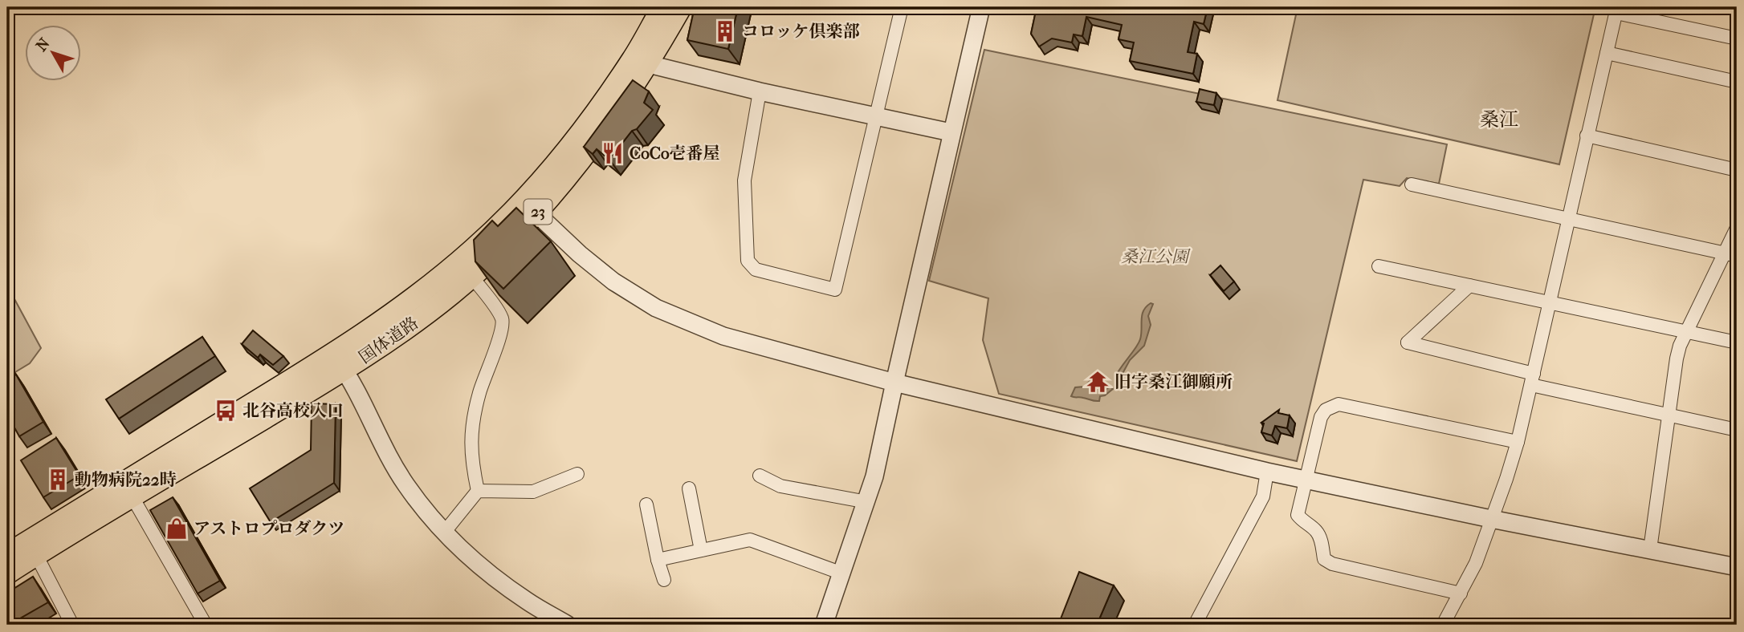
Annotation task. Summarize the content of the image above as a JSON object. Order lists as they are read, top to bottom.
{
  "streets": {
    "main road": ["23", "国体道路"]
  },
  "districts": ["桑江"],
  "parks": ["桑江公園"],
  "places": {
    "building": ["コロッケ倶楽部", "動物病院22時"],
    "restaurant": ["CoCo壱番屋"],
    "temple": ["旧字桑江御願所"],
    "bus stop": ["北谷高校入口"],
    "shop": ["アストロプロダクツ"]
  },
  "north": "top left"
}
